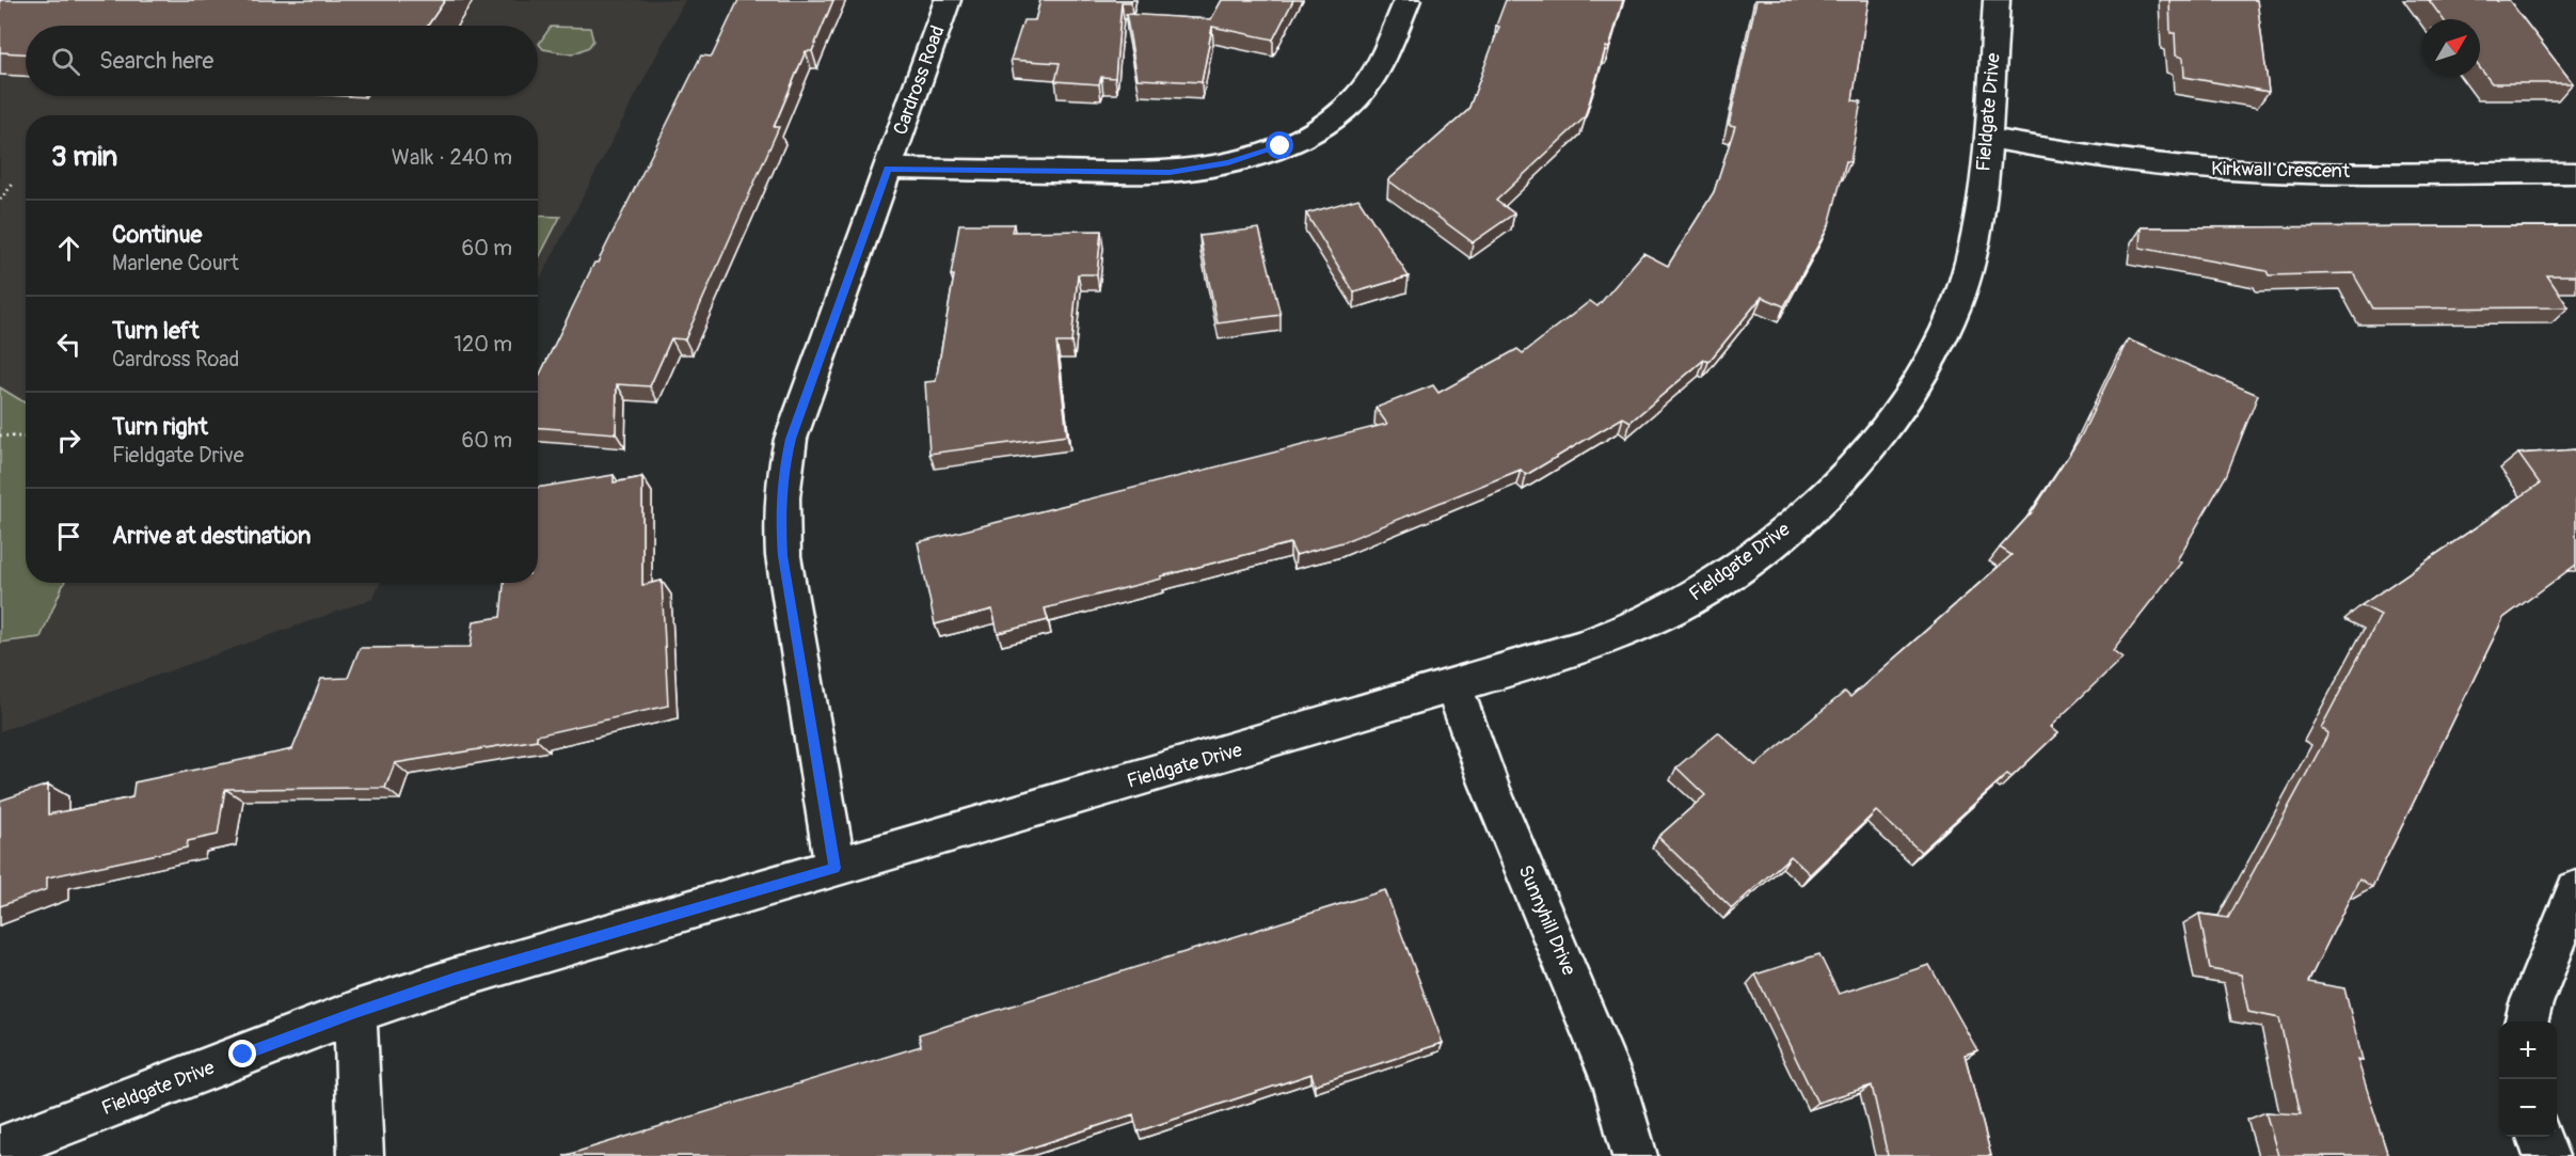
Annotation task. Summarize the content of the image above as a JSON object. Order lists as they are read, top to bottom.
{
  "streets": {
    "street": [
      "Cardross Road",
      "Fieldgate Drive",
      "Kirkwall Crescent",
      "Sunnyhill Drive"
    ]
  },
  "crossings": [
    ["Cardross Road", "Fieldgate Drive"],
    ["Fieldgate Drive", "Kirkwall Crescent"],
    ["Fieldgate Drive", "Sunnyhill Drive"]
  ],
  "north": "top right",
  "page": {
    "search": "Search here",
    "heading": ["3 min", "Walk · 240 m"],
    "list": [
      ["Continue", "Marlene Court", "60 m"],
      ["Turn left", "Cardross Road", "120 m"],
      ["Turn right", "Fieldgate Drive", "60 m"],
      "Arrive at destination"
    ],
    "map_buttons": ["+", "−"]
  }
}
